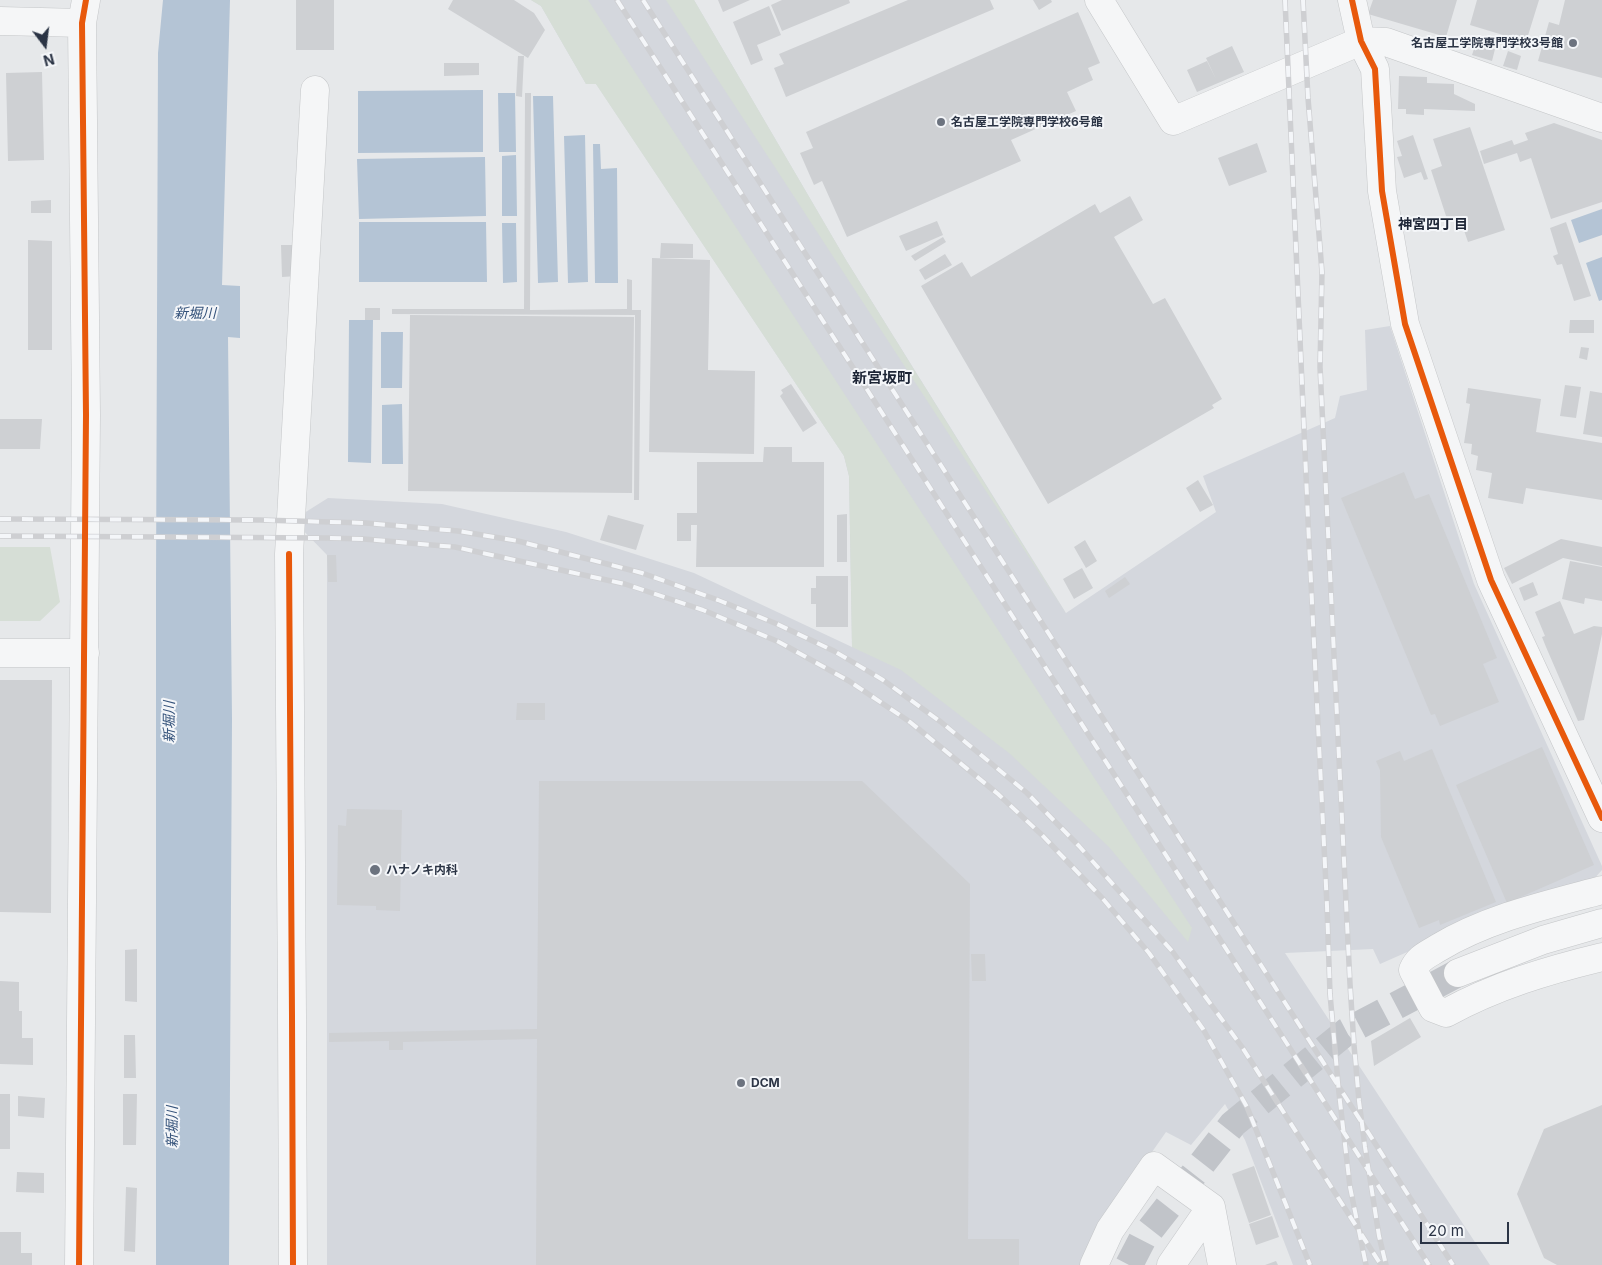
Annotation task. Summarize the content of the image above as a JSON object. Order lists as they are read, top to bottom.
{
  "districts": ["神宮四丁目", "新宮坂町"],
  "water": ["新堀川"],
  "places": [
    "名古屋工学院専門学校3号館",
    "名古屋工学院専門学校6号館",
    "ハナノキ内科",
    "DCM"
  ],
  "scale_bar": "20 m",
  "north": "bottom"
}
